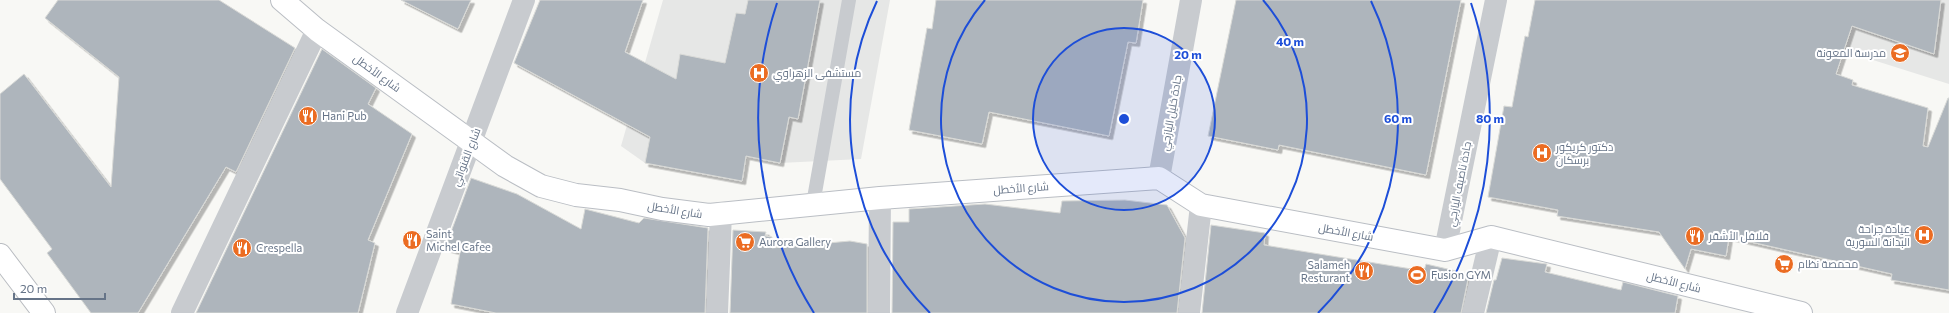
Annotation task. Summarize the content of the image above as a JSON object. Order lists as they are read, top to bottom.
{
  "streets": {
    "main road": ["شارع الأخطل"],
    "street": ["جادة خليل اليازجي", "شارع القنواتي", "جادة ناصيف اليازجي"]
  },
  "crossings": [
    ["شارع الأخطل", "جادة خليل اليازجي"],
    ["شارع الأخطل", "شارع القنواتي"],
    ["شارع الأخطل", "جادة ناصيف اليازجي"]
  ],
  "places": {
    "school or university": ["مدرسة المعونة"],
    "hospital": ["مستشفى الزهراوي", "دكتور كريكور برسكان", "عيادة جراحة البدانة السورية"],
    "restaurant": [
      "Hani Pub",
      "فلافل الأشقر",
      "Saint Michel Cafee",
      "Crespella",
      "Salameh Resturant"
    ],
    "supermarket": ["Aurora Gallery", "محمصة نظام"],
    "sports": ["Fusion GYM"]
  },
  "scale_bar": "20 m",
  "rings": [
    "40 m",
    "20 m",
    "60 m",
    "80 m"
  ]
}
